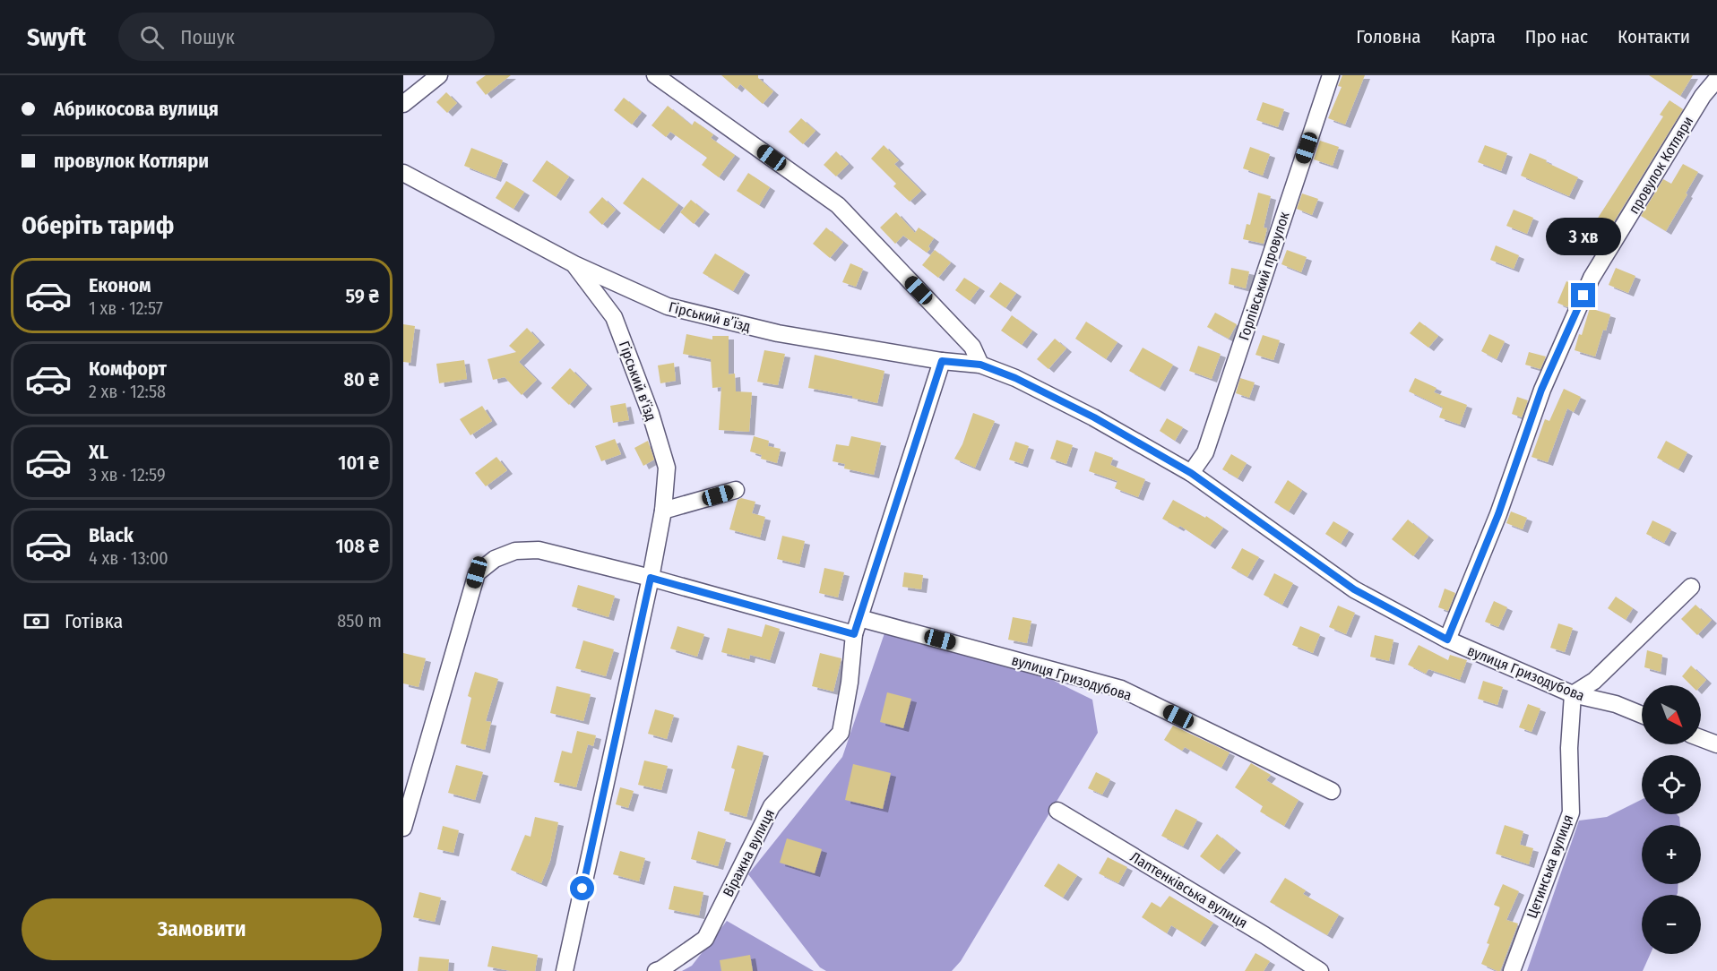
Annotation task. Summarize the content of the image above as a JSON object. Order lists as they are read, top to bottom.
{
  "streets": {
    "street": [
      "провулок Котляри",
      "Горлівський провулок",
      "Гірський в’їзд",
      "Гірський в'їзд",
      "вулиця Гризодубова",
      "Віражна вулиця",
      "Цетинська вулиця",
      "Лаптенківська вулиця"
    ]
  },
  "crossings": [
    ["провулок Котляри", "вулиця Гризодубова"],
    ["Горлівський провулок", "вулиця Гризодубова"],
    ["Гірський в’їзд", "Гірський в'їзд"],
    ["Гірський в’їзд", "вулиця Гризодубова"],
    ["вулиця Гризодубова", "Цетинська вулиця"]
  ],
  "north": "bottom right",
  "page": {
    "header": "Swyft",
    "search": "Пошук",
    "nav": [
      "Головна",
      "Карта",
      "Про нас",
      "Контакти"
    ],
    "banner": ["Абрикосова вулиця", "провулок Котляри"],
    "heading": "Оберіть тариф",
    "bubble": "3 хв",
    "list": [
      {
        "name": "Економ",
        "note": "1 хв · 12:57",
        "value": "59 ₴"
      },
      {
        "name": "Комфорт",
        "note": "2 хв · 12:58",
        "value": "80 ₴"
      },
      {
        "name": "XL",
        "note": "3 хв · 12:59",
        "value": "101 ₴"
      },
      {
        "name": "Black",
        "note": "4 хв · 13:00",
        "value": "108 ₴"
      }
    ],
    "pay": ["Готівка", "850 m"],
    "map_buttons": ["+", "−"],
    "buttons": "Замовити"
  }
}
